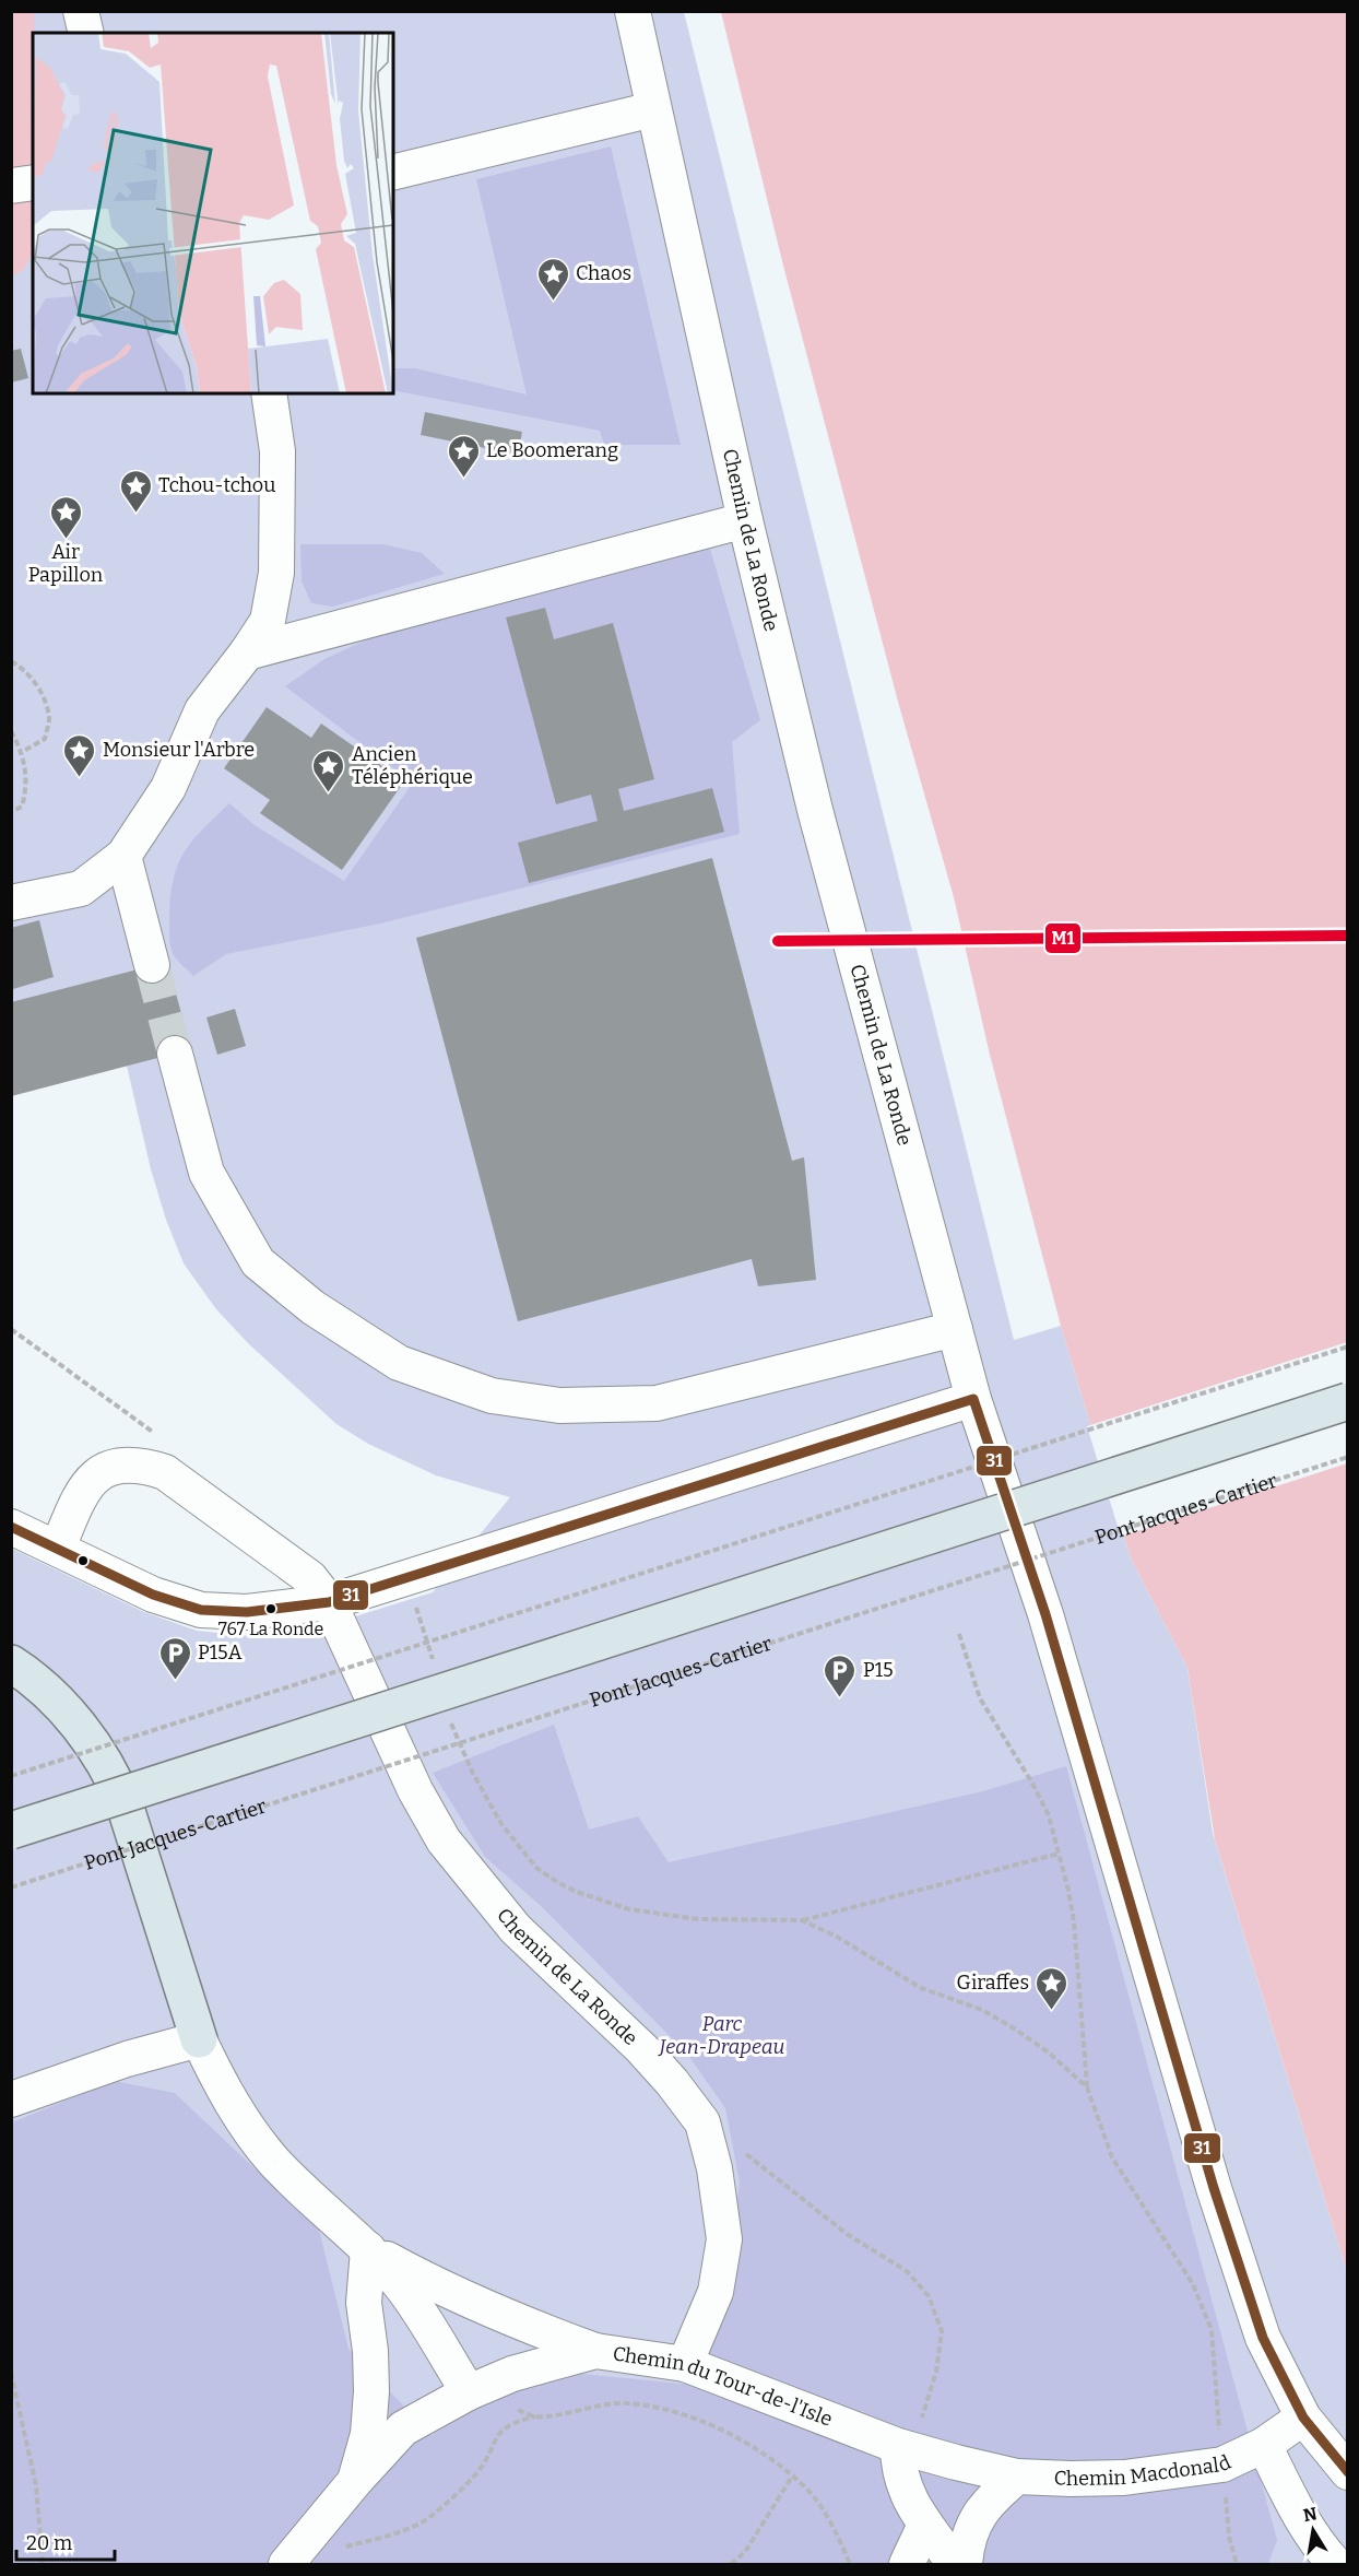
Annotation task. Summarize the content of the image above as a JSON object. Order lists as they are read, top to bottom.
{
  "streets": {
    "street": ["Chemin de La Ronde", "Chemin du Tour-de-l'Isle", "Chemin Macdonald"],
    "path": ["Pont Jacques-Cartier"]
  },
  "crossings": [
    ["Chemin de La Ronde", "Chemin du Tour-de-l'Isle"],
    ["Chemin du Tour-de-l'Isle", "Chemin Macdonald"]
  ],
  "parks": ["Parc Jean-Drapeau"],
  "places": {
    "place": [
      "Chaos",
      "Le Boomerang",
      "Tchou-tchou",
      "Air Papillon",
      "Monsieur l'Arbre",
      "Ancien Téléphérique",
      "Giraffes"
    ],
    "other": ["767 La Ronde"],
    "parking": ["P15A", "P15"]
  },
  "lines": ["transit line M1", "transit line 31"],
  "scale_bar": "20 m",
  "north": "top"
}
